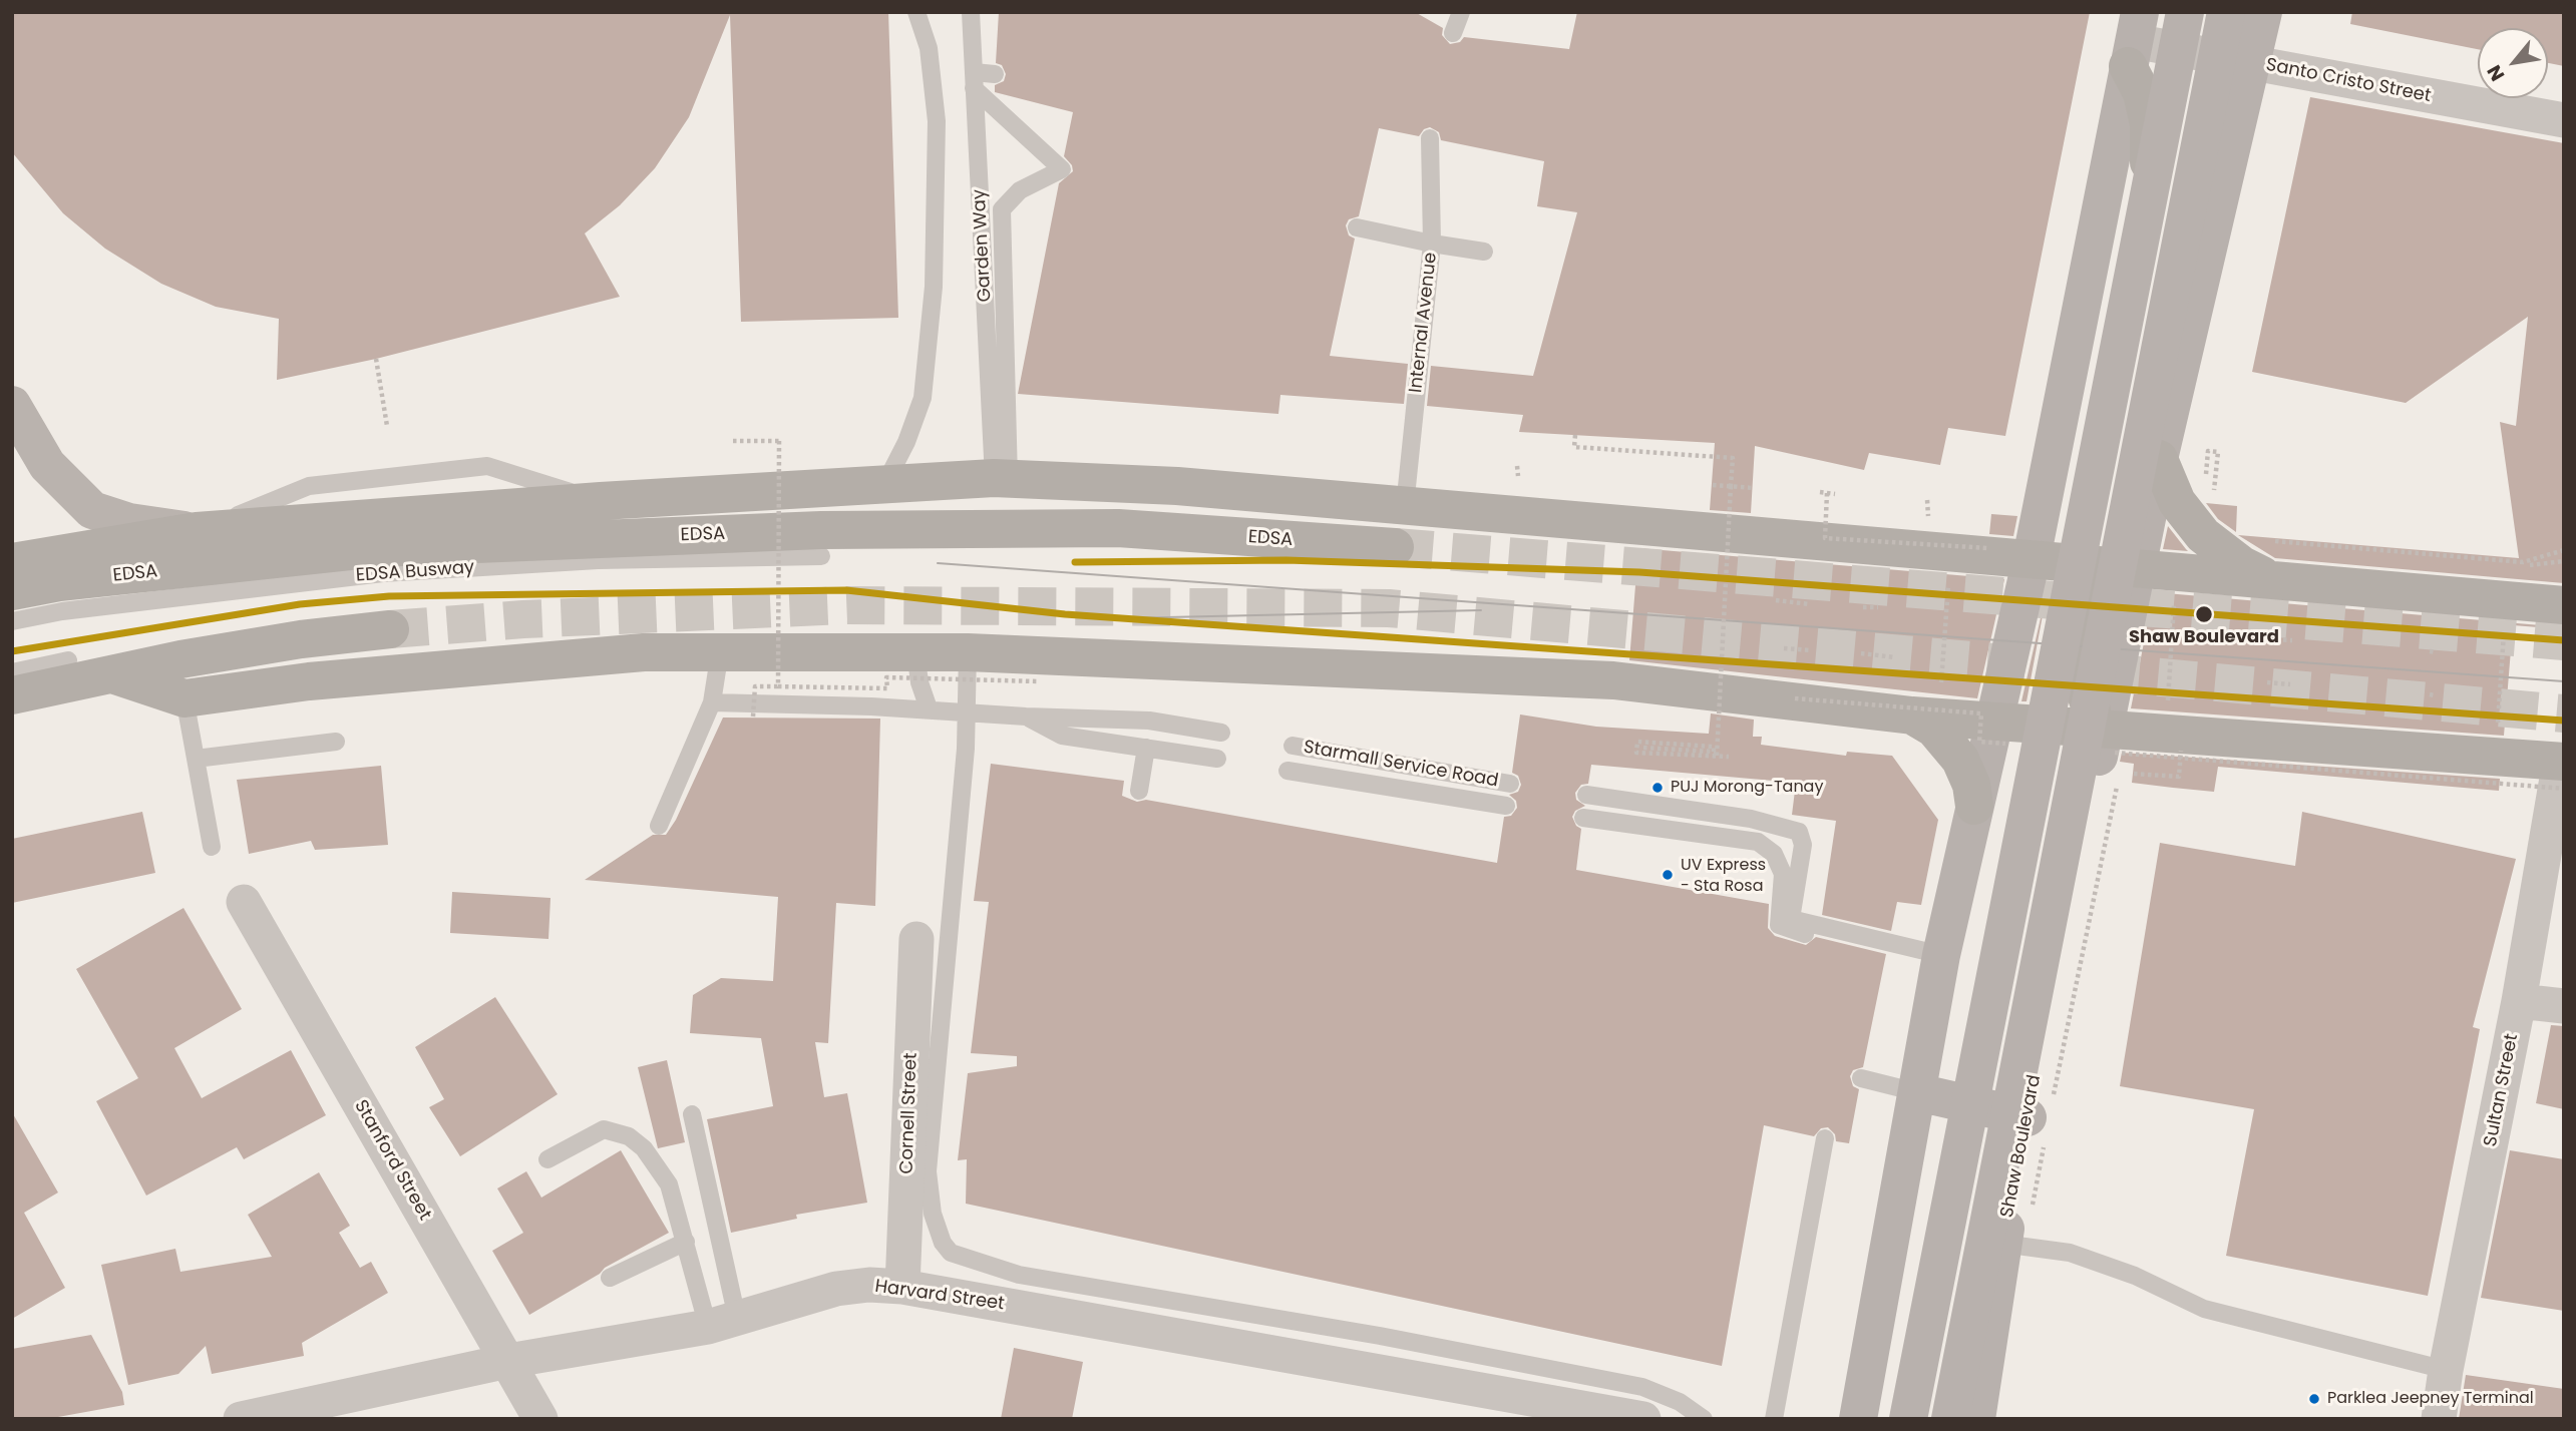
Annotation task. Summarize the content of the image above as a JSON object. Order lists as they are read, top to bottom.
{
  "streets": {
    "highway": ["EDSA"],
    "main road": ["Shaw Boulevard"],
    "street": [
      "Santo Cristo Street",
      "Sultan Street",
      "Cornell Street",
      "Stanford Street",
      "Harvard Street"
    ],
    "lane": [
      "Garden Way",
      "Internal Avenue",
      "EDSA Busway",
      "Starmall Service Road"
    ]
  },
  "crossings": [
    ["Santo Cristo Street", "Shaw Boulevard"],
    ["Cornell Street", "Harvard Street"],
    ["Stanford Street", "Harvard Street"]
  ],
  "places": [
    "Shaw Boulevard",
    "PUJ Morong-Tanay",
    "UV Express - Sta Rosa",
    "Parklea Jeepney Terminal"
  ],
  "north": "bottom left"
}
